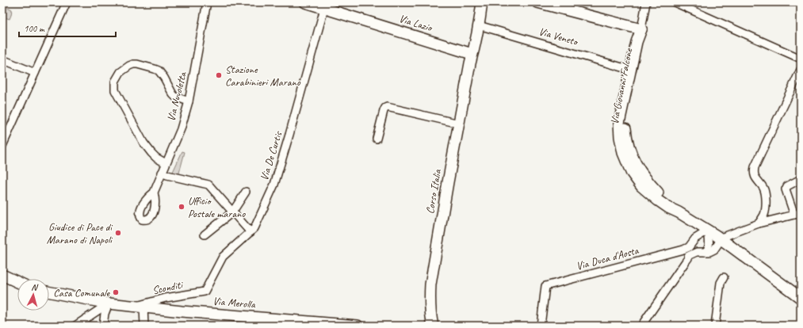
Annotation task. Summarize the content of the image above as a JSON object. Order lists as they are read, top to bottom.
{
  "streets": {
    "main road": [
      "Via Lazio",
      "Via Giovanni Falcone",
      "Corso Italia",
      "Via Merolla"
    ],
    "street": [
      "Via Veneto",
      "Via Nuvoletta",
      "Via De Curtis",
      "Via Duca d'Aosta",
      "Sconditi"
    ]
  },
  "crossings": [
    ["Via Lazio", "Via De Curtis"],
    ["Via Lazio", "Corso Italia"],
    ["Via Veneto", "Via Giovanni Falcone"],
    ["Via Veneto", "Corso Italia"],
    ["Via De Curtis", "Sconditi"],
    ["Sconditi", "Via Merolla"]
  ],
  "places": [
    "Stazione Carabinieri Marano",
    "Ufficio Postale marano",
    "Giudice di Pace di Marano di Napoli",
    "Casa Comunale"
  ],
  "scale_bar": "100 m",
  "north": "top"
}
